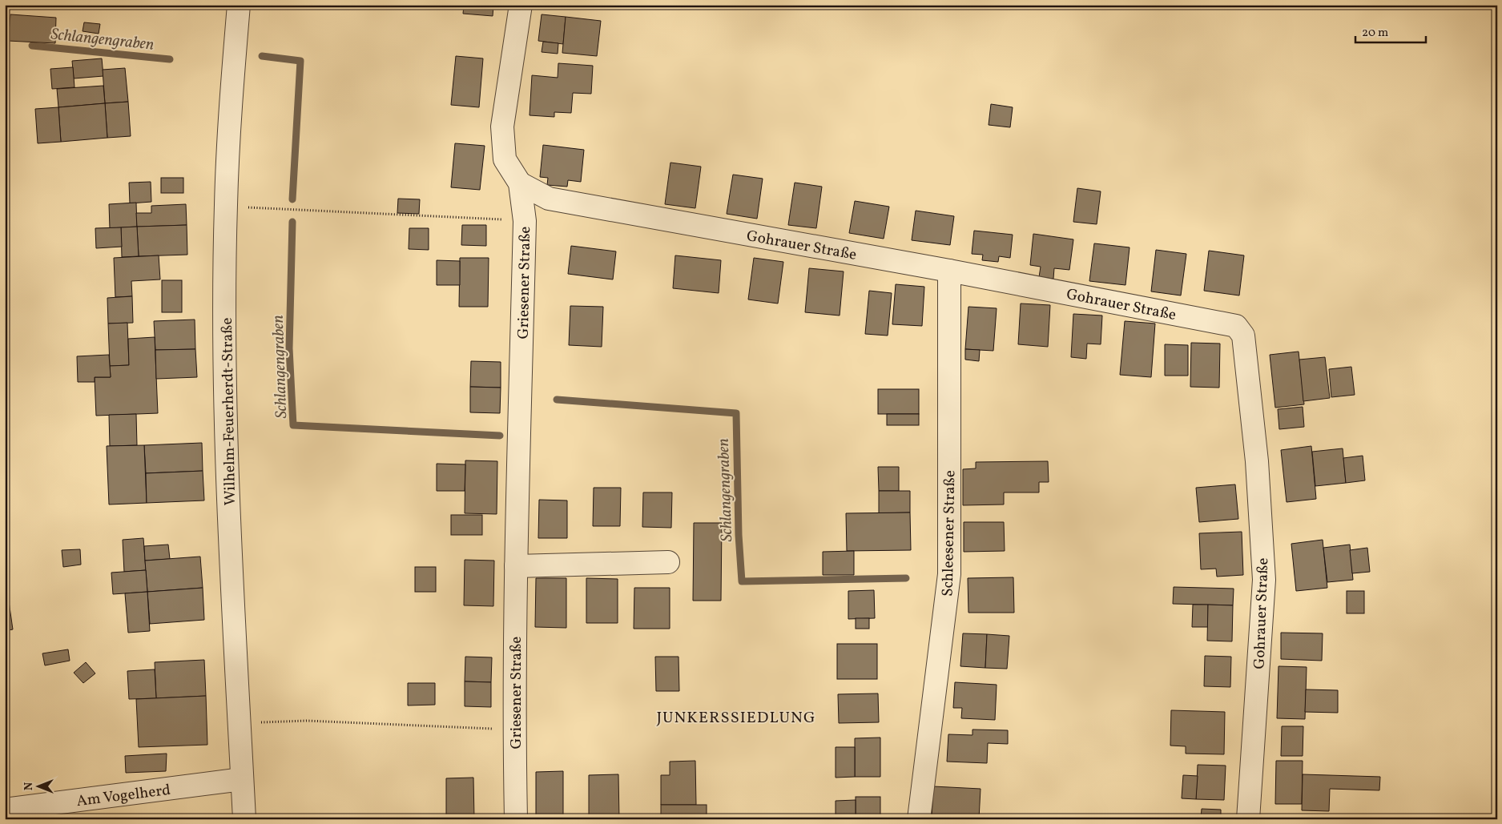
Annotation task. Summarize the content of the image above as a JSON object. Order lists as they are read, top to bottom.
{
  "streets": {
    "street": [
      "Gohrauer Straße",
      "Griesener Straße",
      "Wilhelm-Feuerherdt-Straße",
      "Schleesener Straße",
      "Am Vogelherd"
    ]
  },
  "crossings": [
    ["Gohrauer Straße", "Griesener Straße"],
    ["Gohrauer Straße", "Schleesener Straße"],
    ["Wilhelm-Feuerherdt-Straße", "Am Vogelherd"]
  ],
  "districts": ["JUNKERSSIEDLUNG"],
  "water": ["Schlangengraben"],
  "scale_bar": "20 m",
  "north": "left"
}
